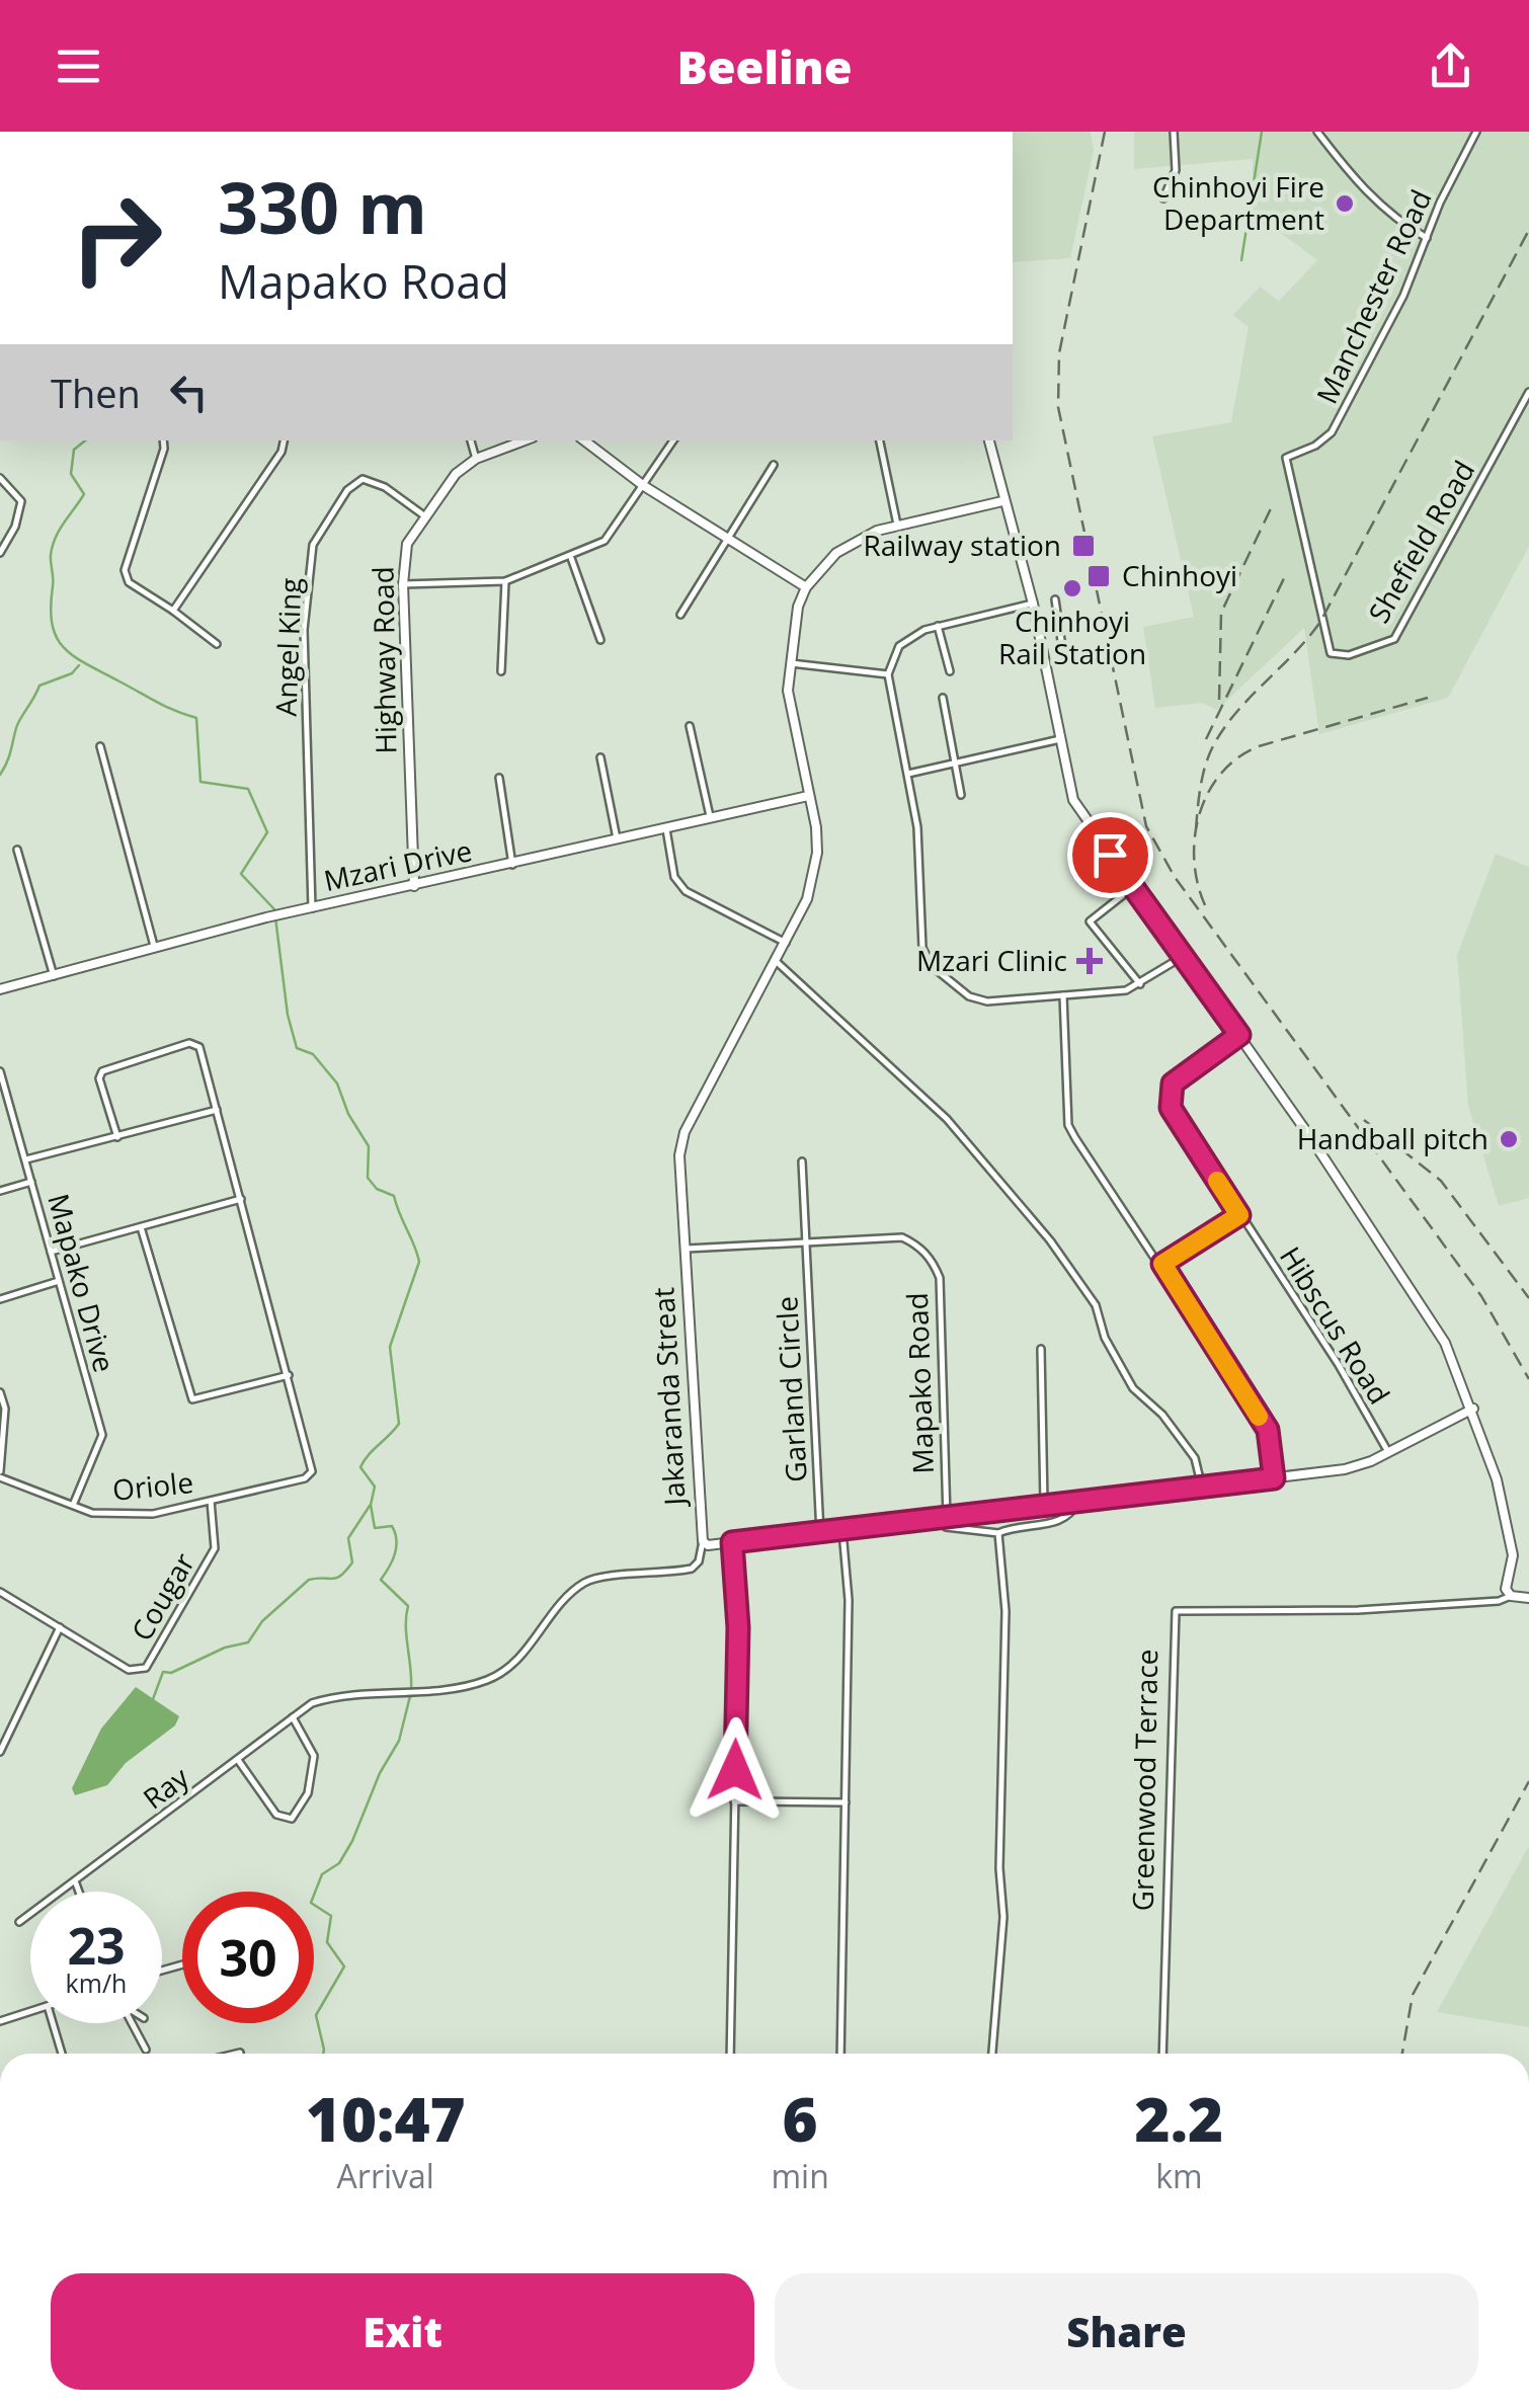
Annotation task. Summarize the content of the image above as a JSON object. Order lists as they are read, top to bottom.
{
  "streets": {
    "street": [
      "Manchester Road",
      "Shefield Road",
      "Angel King",
      "Highway Road",
      "Mzari Drive",
      "Mapako Drive",
      "Hibscus Road",
      "Mapako Road",
      "Garland Circle",
      "Jakaranda Streat",
      "Oriole",
      "Cougar",
      "Greenwood Terrace",
      "Ray"
    ]
  },
  "crossings": [
    ["Manchester Road", "Shefield Road"],
    ["Angel King", "Highway Road"],
    ["Angel King", "Mzari Drive"],
    ["Highway Road", "Mzari Drive"],
    ["Mzari Drive", "Jakaranda Streat"],
    ["Mapako Drive", "Oriole"],
    ["Mapako Road", "Garland Circle"],
    ["Mapako Road", "Jakaranda Streat"],
    ["Jakaranda Streat", "Ray"],
    ["Oriole", "Cougar"]
  ],
  "places": {
    "other": ["Chinhoyi Fire Department", "Chinhoyi Rail Station", "Handball pitch"],
    "transit": ["Railway station", "Chinhoyi"],
    "health": ["Mzari Clinic"]
  },
  "page": {
    "header": "Beeline",
    "turn": ["330 m", "Mapako Road"],
    "then": "Then",
    "speed": "23 km/h",
    "limit": "30",
    "eta": [
      "10:47",
      "Arrival",
      "6",
      "min",
      "2.2",
      "km"
    ],
    "buttons": ["Exit", "Share"]
  }
}
